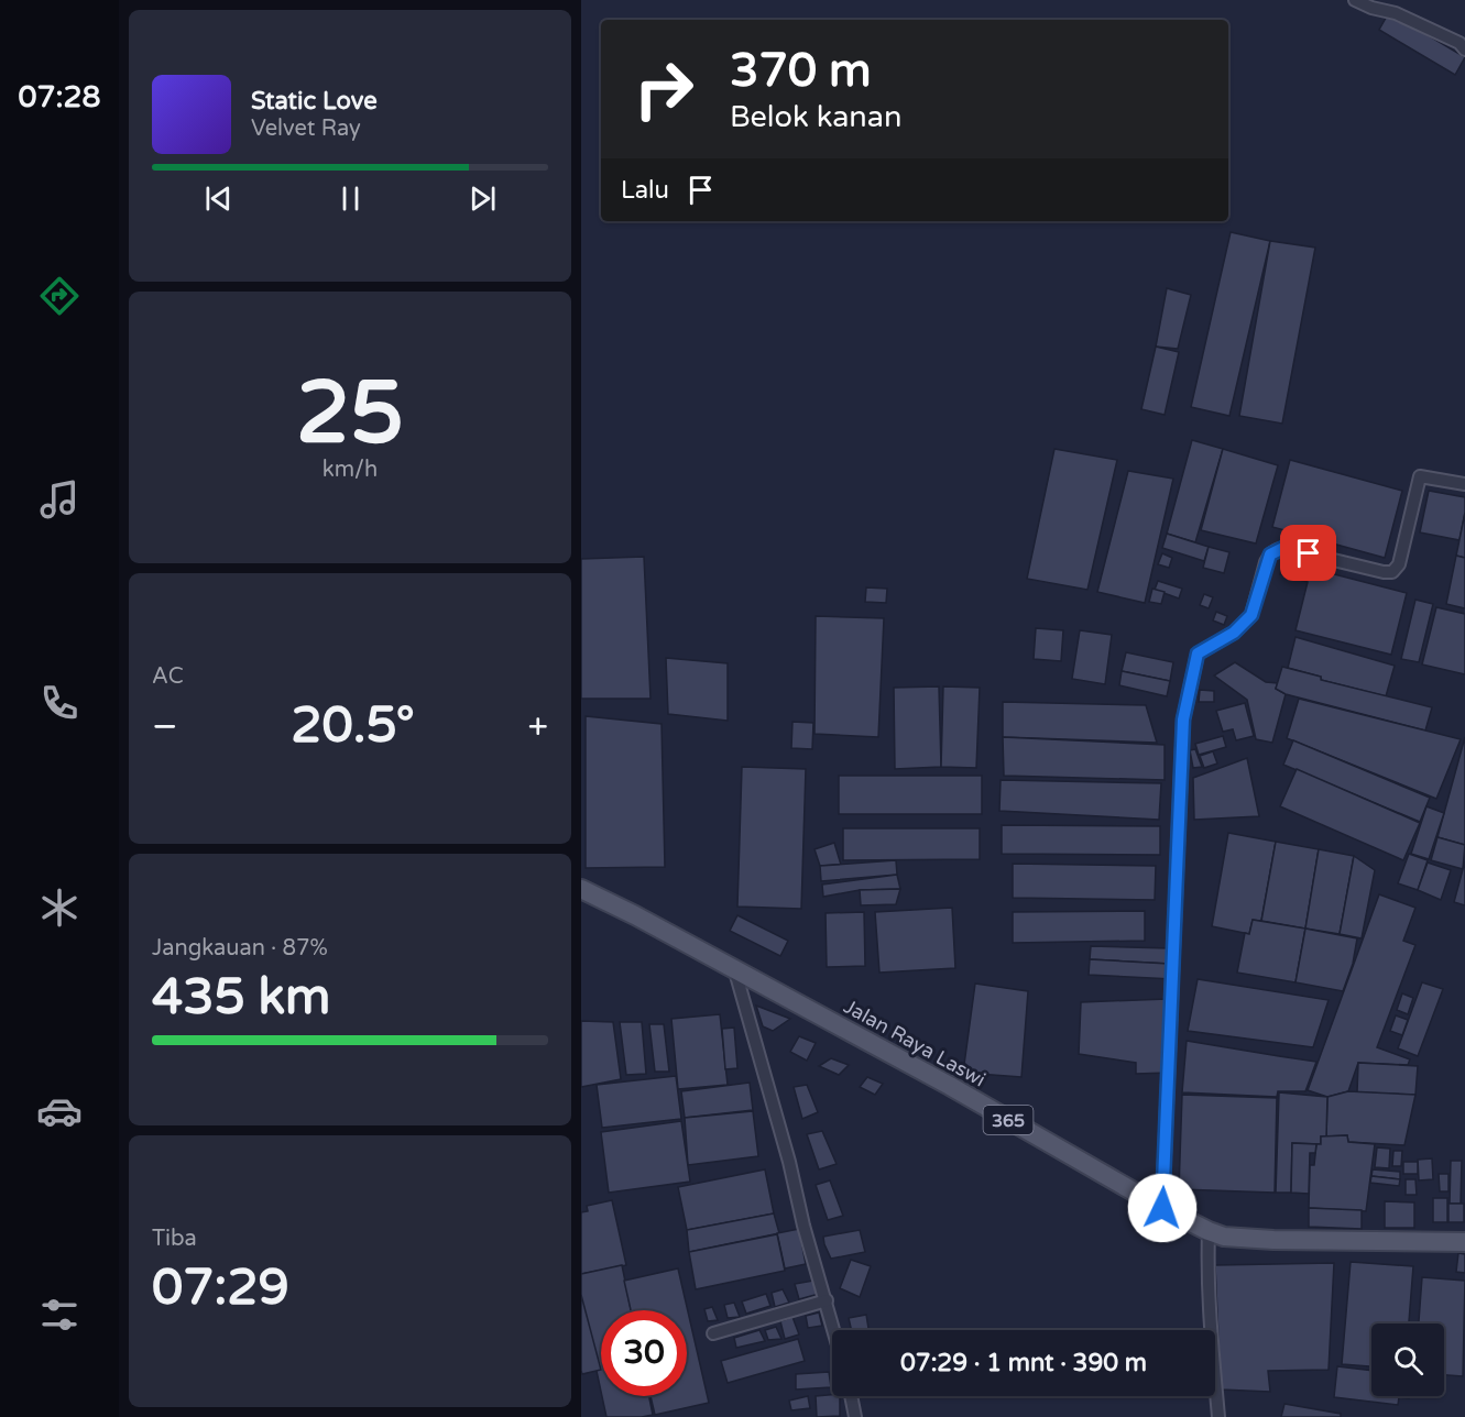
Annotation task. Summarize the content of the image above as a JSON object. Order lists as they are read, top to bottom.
{
  "streets": {
    "main road": ["Jalan Raya Laswi", "365"]
  },
  "page": {
    "tabs": "07:28",
    "turn": ["370 m", "Belok kanan"],
    "song": ["Static Love", "Velvet Ray"],
    "then": "Lalu",
    "tile": [
      ["25", "km/h"],
      "AC",
      ["Jangkauan · 87%", "435 km"],
      ["Tiba", "07:29"]
    ],
    "heat": ["−", "20.5°", "+"],
    "limit": "30",
    "trip": "07:29 · 1 mnt · 390 m"
  }
}
